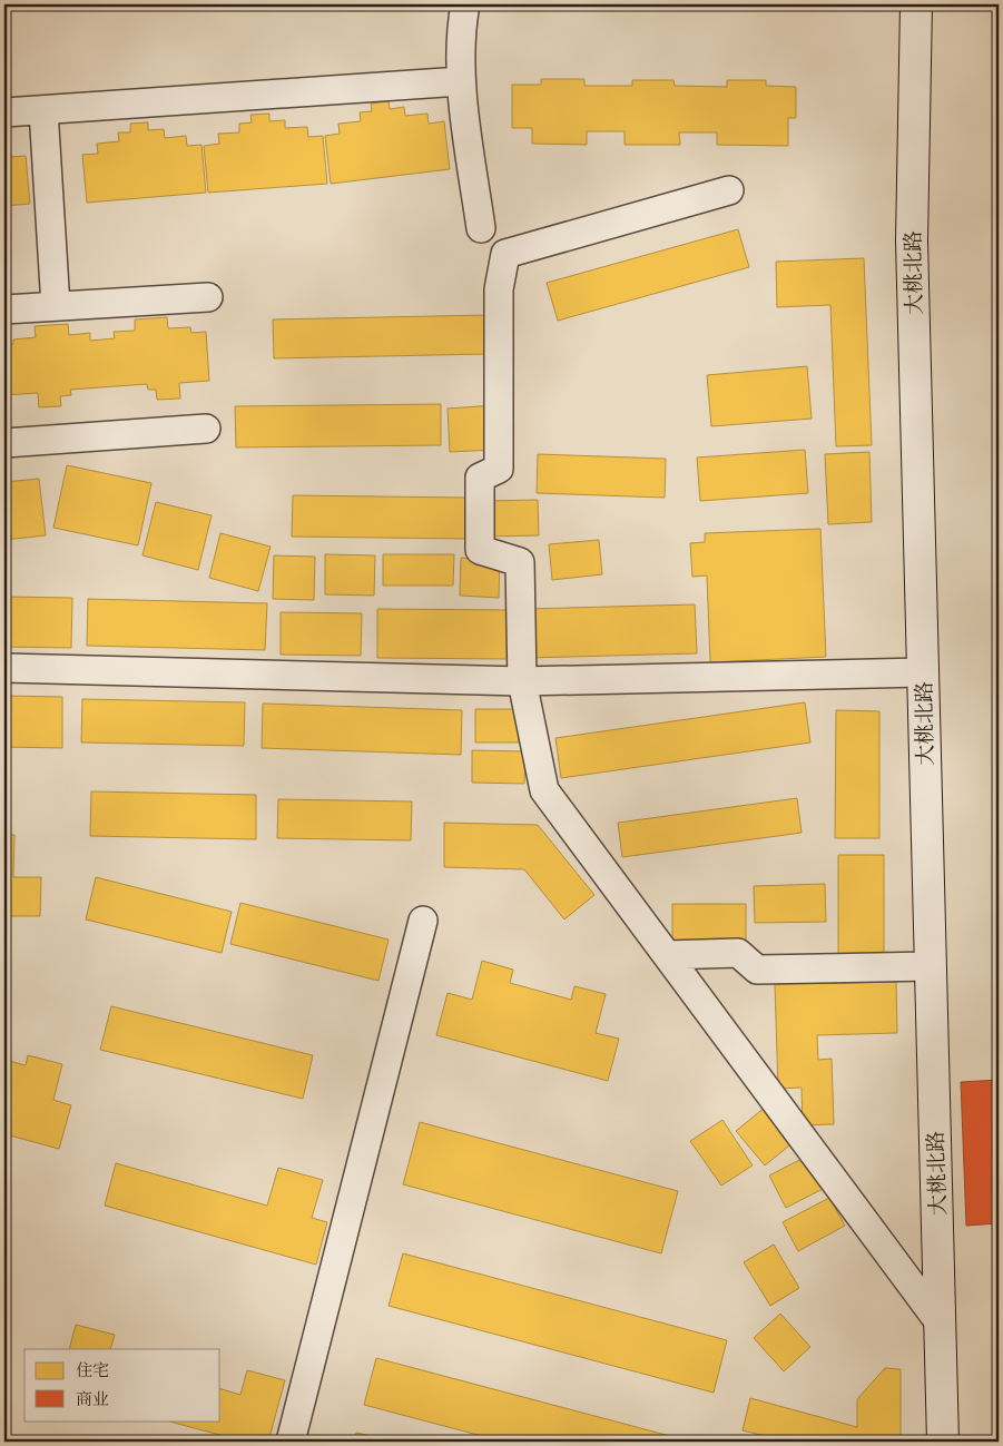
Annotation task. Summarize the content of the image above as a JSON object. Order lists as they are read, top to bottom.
{
  "streets": {
    "street": ["大桃北路"]
  },
  "legend": ["住宅", "商业"]
}
